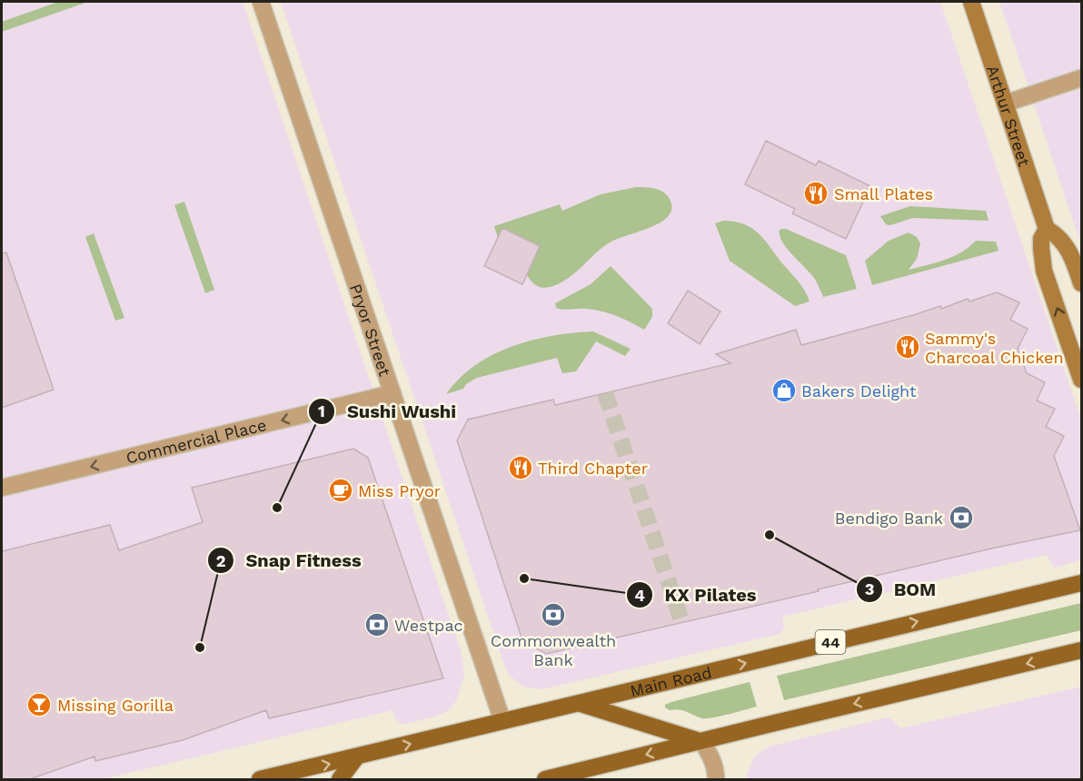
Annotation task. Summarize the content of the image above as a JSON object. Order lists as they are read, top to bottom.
{
  "streets": {
    "main road": ["44", "Main Road"],
    "street": ["Arthur Street", "Pryor Street", "Commercial Place"]
  },
  "crossings": [
    ["Pryor Street", "Commercial Place"],
    ["Pryor Street", "Main Road"]
  ],
  "one_way": ["Commercial Place"],
  "places": {
    "restaurant": ["Small Plates", "Sammy's Charcoal Chicken", "Third Chapter"],
    "shop": ["Bakers Delight"],
    "cafe": ["Miss Pryor"],
    "other": [
      "Sushi Wushi",
      "BOM",
      "KX Pilates",
      "Snap Fitness"
    ],
    "bank": ["Bendigo Bank", "Commonwealth Bank", "Westpac"],
    "bar": ["Missing Gorilla"]
  }
}
